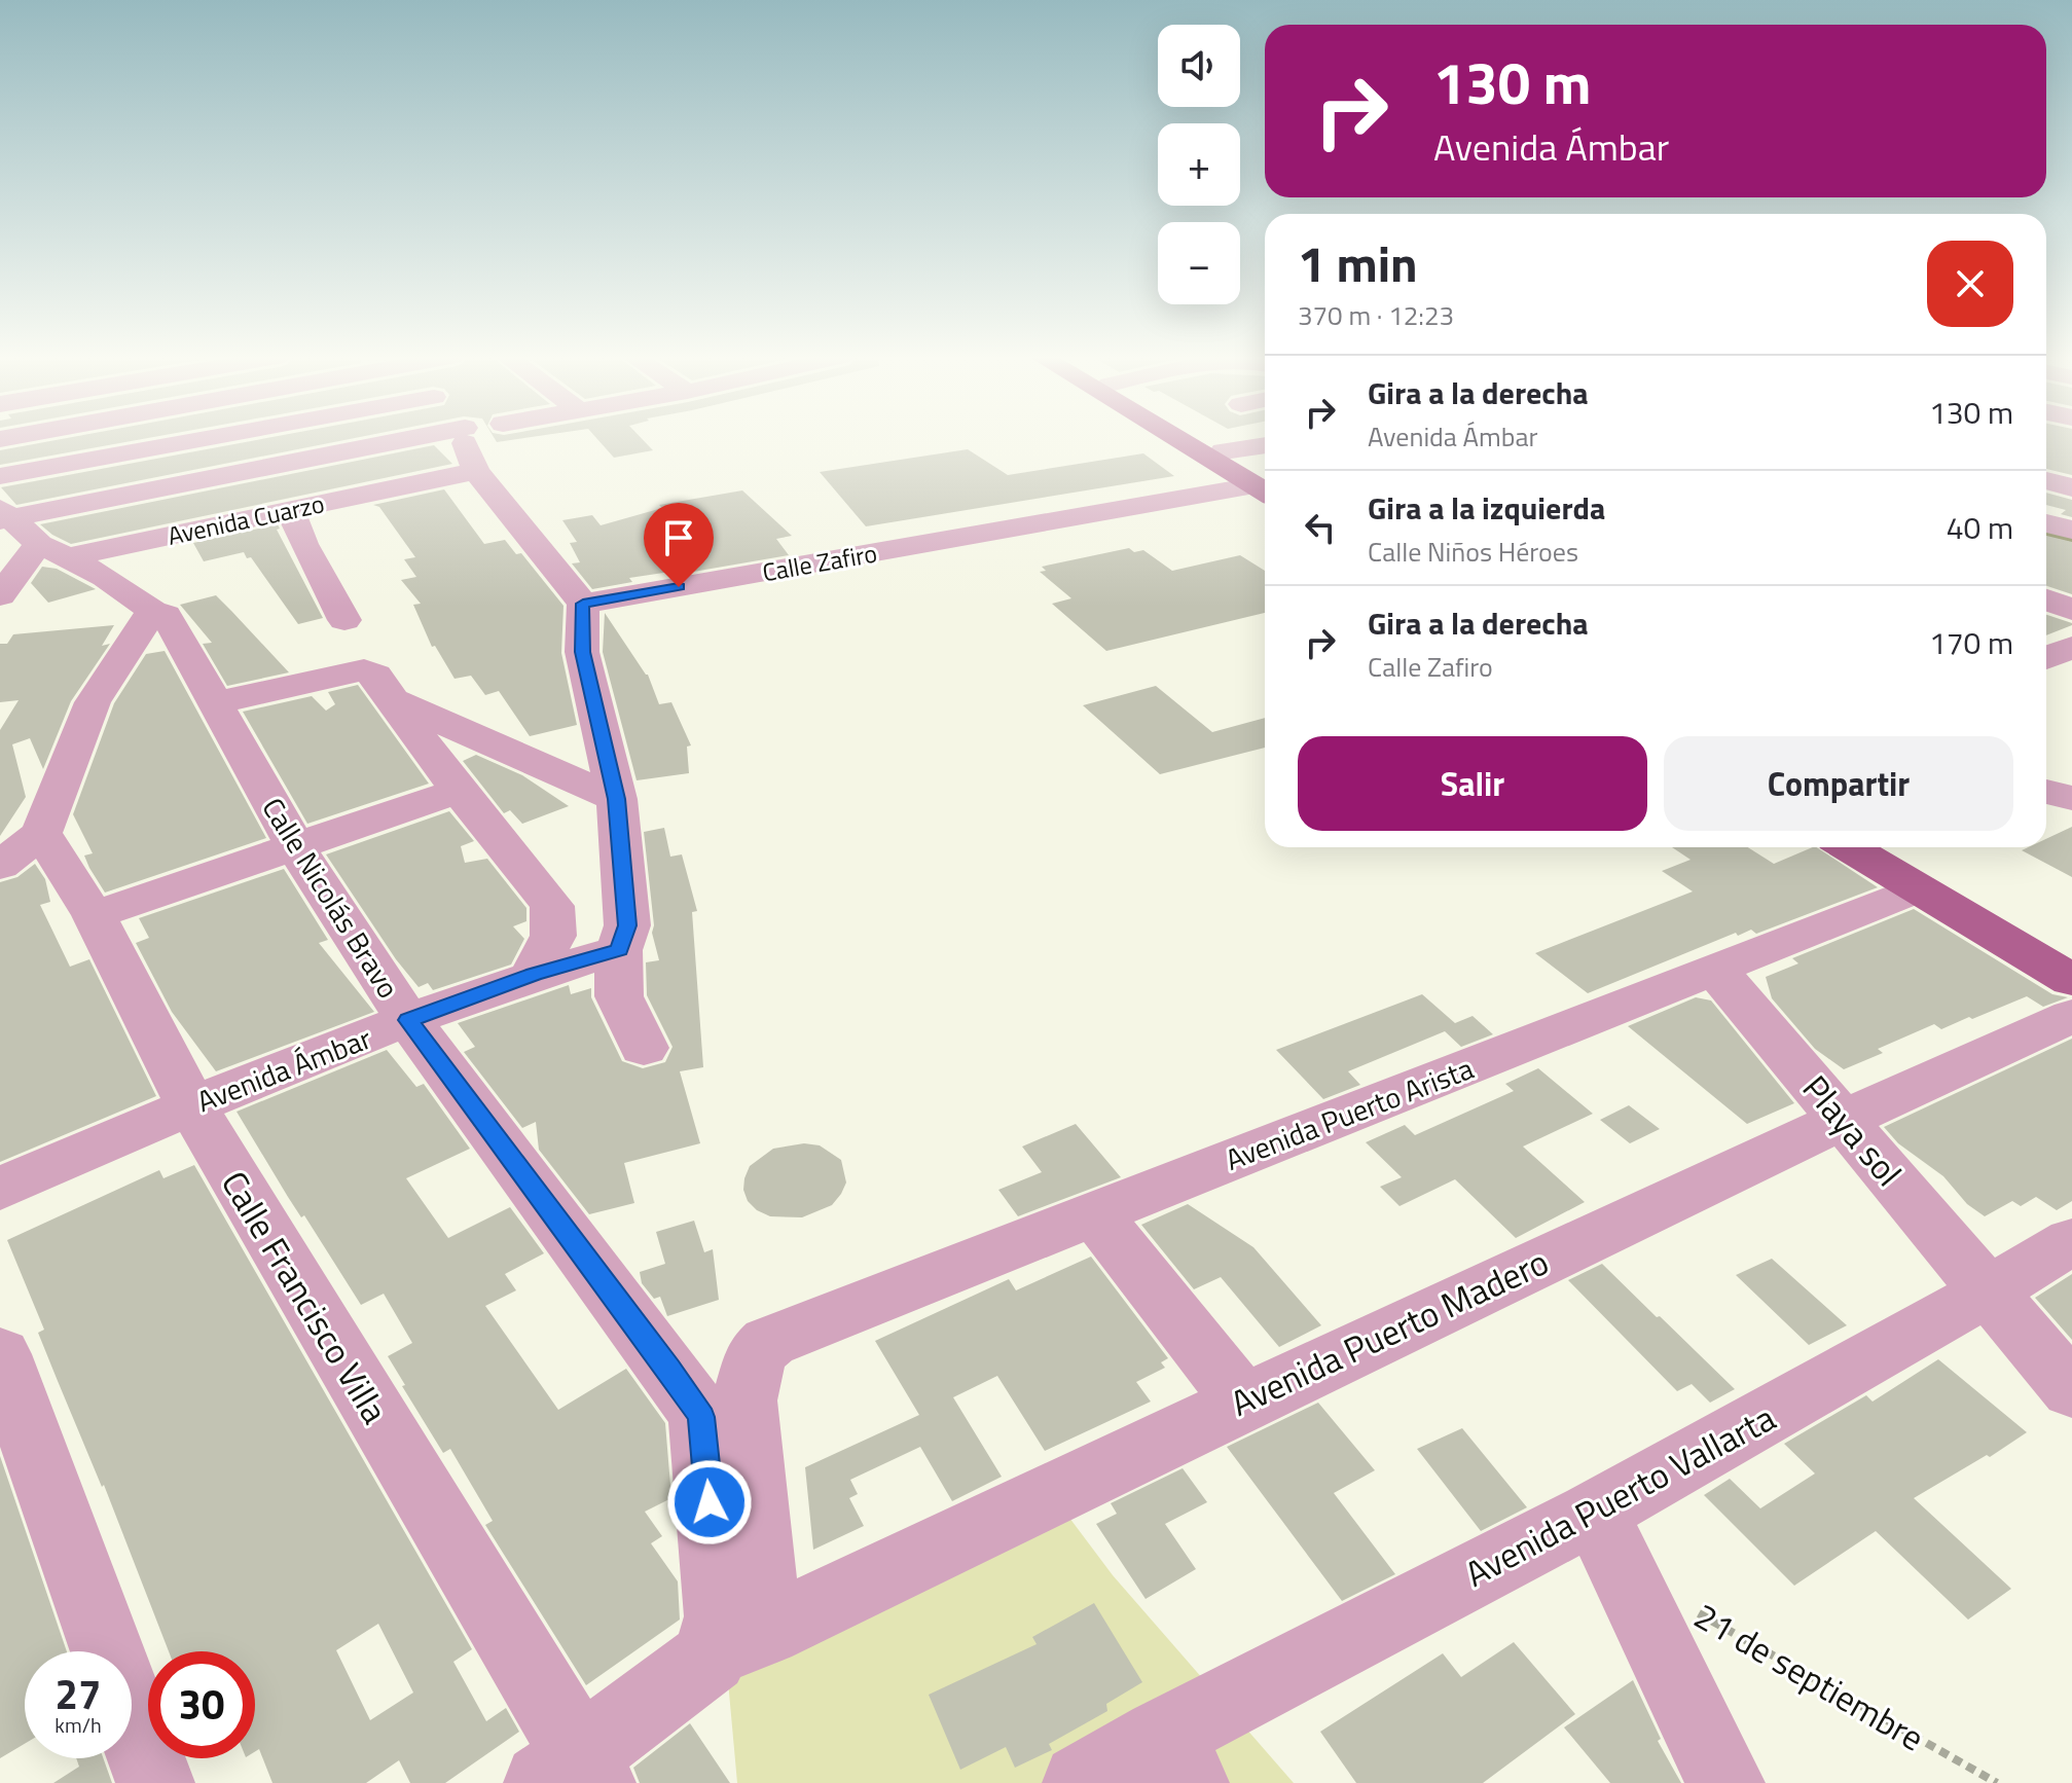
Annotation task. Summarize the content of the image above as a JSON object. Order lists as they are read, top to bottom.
{
  "streets": {
    "street": [
      "Avenida Cuarzo",
      "Calle Zafiro",
      "Calle Nicolás Bravo",
      "Avenida Ámbar",
      "Avenida Puerto Arista",
      "Playa sol",
      "Calle Francisco Villa",
      "Avenida Puerto Madero",
      "Avenida Puerto Vallarta",
      "21 de septiembre"
    ]
  },
  "crossings": [
    ["Avenida Cuarzo", "Calle Nicolás Bravo"],
    ["Calle Nicolás Bravo", "Avenida Ámbar"],
    ["Calle Nicolás Bravo", "Avenida Puerto Arista"],
    ["Calle Nicolás Bravo", "Avenida Puerto Madero"],
    ["Avenida Ámbar", "Calle Francisco Villa"],
    ["Avenida Puerto Arista", "Playa sol"],
    ["Avenida Puerto Arista", "Avenida Puerto Madero"],
    ["Playa sol", "Avenida Puerto Madero"],
    ["Playa sol", "Avenida Puerto Vallarta"],
    ["Calle Francisco Villa", "Avenida Puerto Madero"],
    ["Avenida Puerto Vallarta", "21 de septiembre"]
  ],
  "page": {
    "map_buttons": ["+", "−"],
    "turn": ["130 m", "Avenida Ámbar"],
    "heading": ["1 min", "370 m · 12:23"],
    "list": [
      {
        "name": "Gira a la derecha",
        "note": "Avenida Ámbar",
        "value": "130 m"
      },
      {
        "name": "Gira a la izquierda",
        "note": "Calle Niños Héroes",
        "value": "40 m"
      },
      {
        "name": "Gira a la derecha",
        "note": "Calle Zafiro",
        "value": "170 m"
      }
    ],
    "buttons": ["Salir", "Compartir"],
    "speed": "27 km/h",
    "limit": "30"
  }
}
